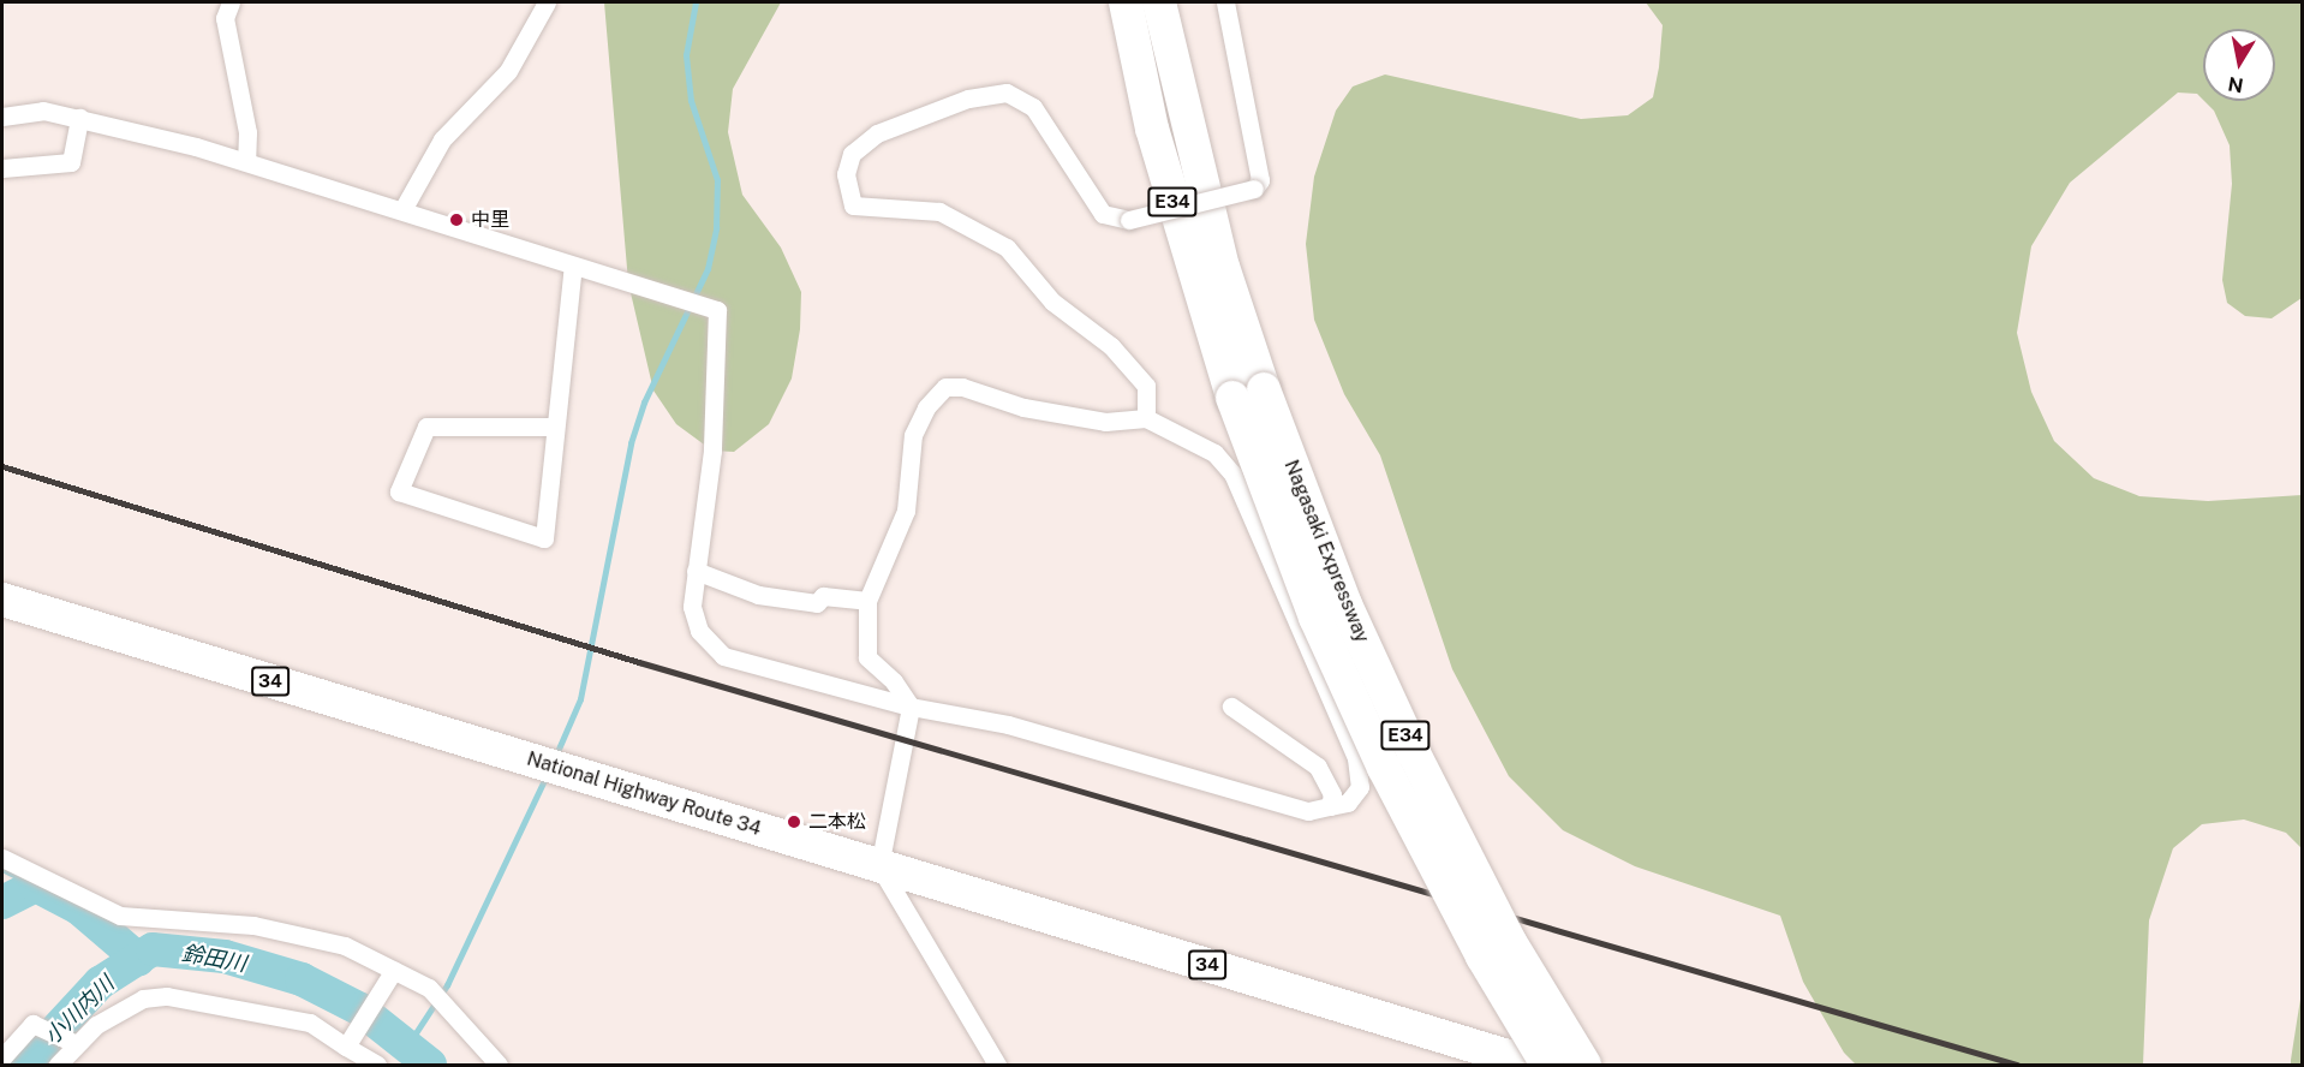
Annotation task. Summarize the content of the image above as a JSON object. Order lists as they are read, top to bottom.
{
  "streets": {
    "highway": [
      "E34",
      "Nagasaki Expressway",
      "34",
      "National Highway Route 34"
    ]
  },
  "crossings": [
    ["Nagasaki Expressway", "National Highway Route 34"]
  ],
  "water": ["鈴田川", "小川内川"],
  "places": ["中里", "二本松"],
  "north": "bottom"
}
